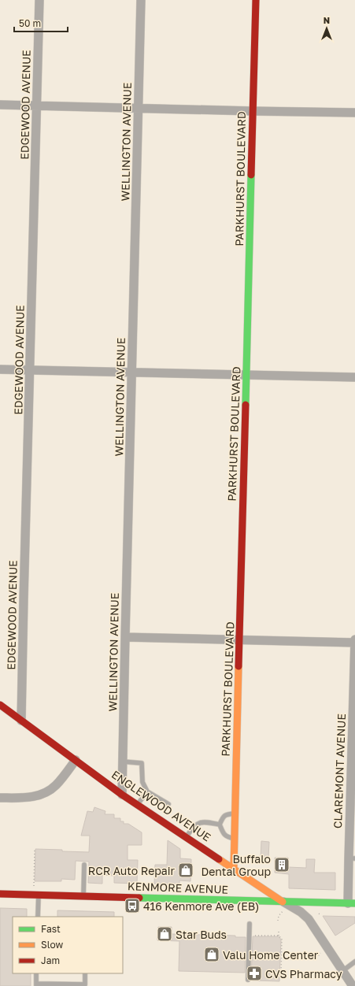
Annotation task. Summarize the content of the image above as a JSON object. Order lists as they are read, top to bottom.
{
  "streets": {
    "street": [
      "EDGEWOOD AVENUE",
      "WELLINGTON AVENUE",
      "PARKHURST BOULEVARD",
      "CLAREMONT AVENUE",
      "ENGLEWOOD AVENUE",
      "KENMORE AVENUE"
    ]
  },
  "crossings": [
    ["EDGEWOOD AVENUE", "ENGLEWOOD AVENUE"],
    ["WELLINGTON AVENUE", "ENGLEWOOD AVENUE"],
    ["PARKHURST BOULEVARD", "ENGLEWOOD AVENUE"],
    ["CLAREMONT AVENUE", "KENMORE AVENUE"],
    ["ENGLEWOOD AVENUE", "KENMORE AVENUE"]
  ],
  "places": {
    "building": ["Buffalo Dental Group"],
    "shop": ["RCR Auto Repair", "Star Buds", "Valu Home Center"],
    "bus stop": ["416 Kenmore Ave (EB)"],
    "pharmacy": ["CVS Pharmacy"]
  },
  "legend": ["Fast", "Slow", "Jam"],
  "scale_bar": "50 m",
  "north": "top"
}
